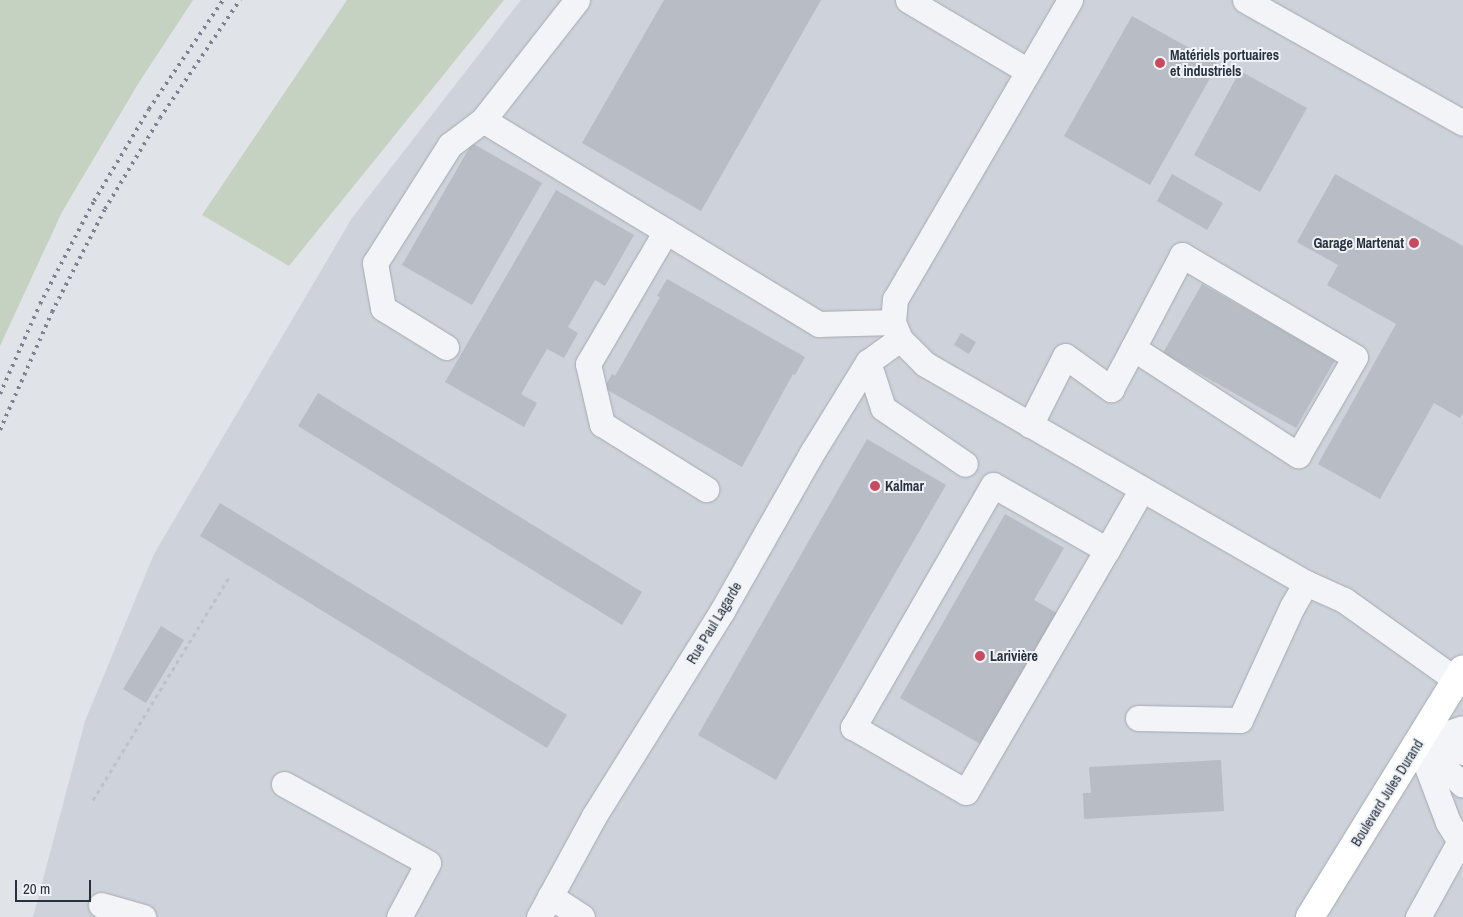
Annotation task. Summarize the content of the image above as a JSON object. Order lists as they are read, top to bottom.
{
  "streets": {
    "main road": ["Boulevard Jules Durand"],
    "street": ["Rue Paul Lagarde"]
  },
  "places": [
    "Matériels portuaires et industriels",
    "Garage Martenat",
    "Kalmar",
    "Larivière"
  ],
  "scale_bar": "20 m"
}
